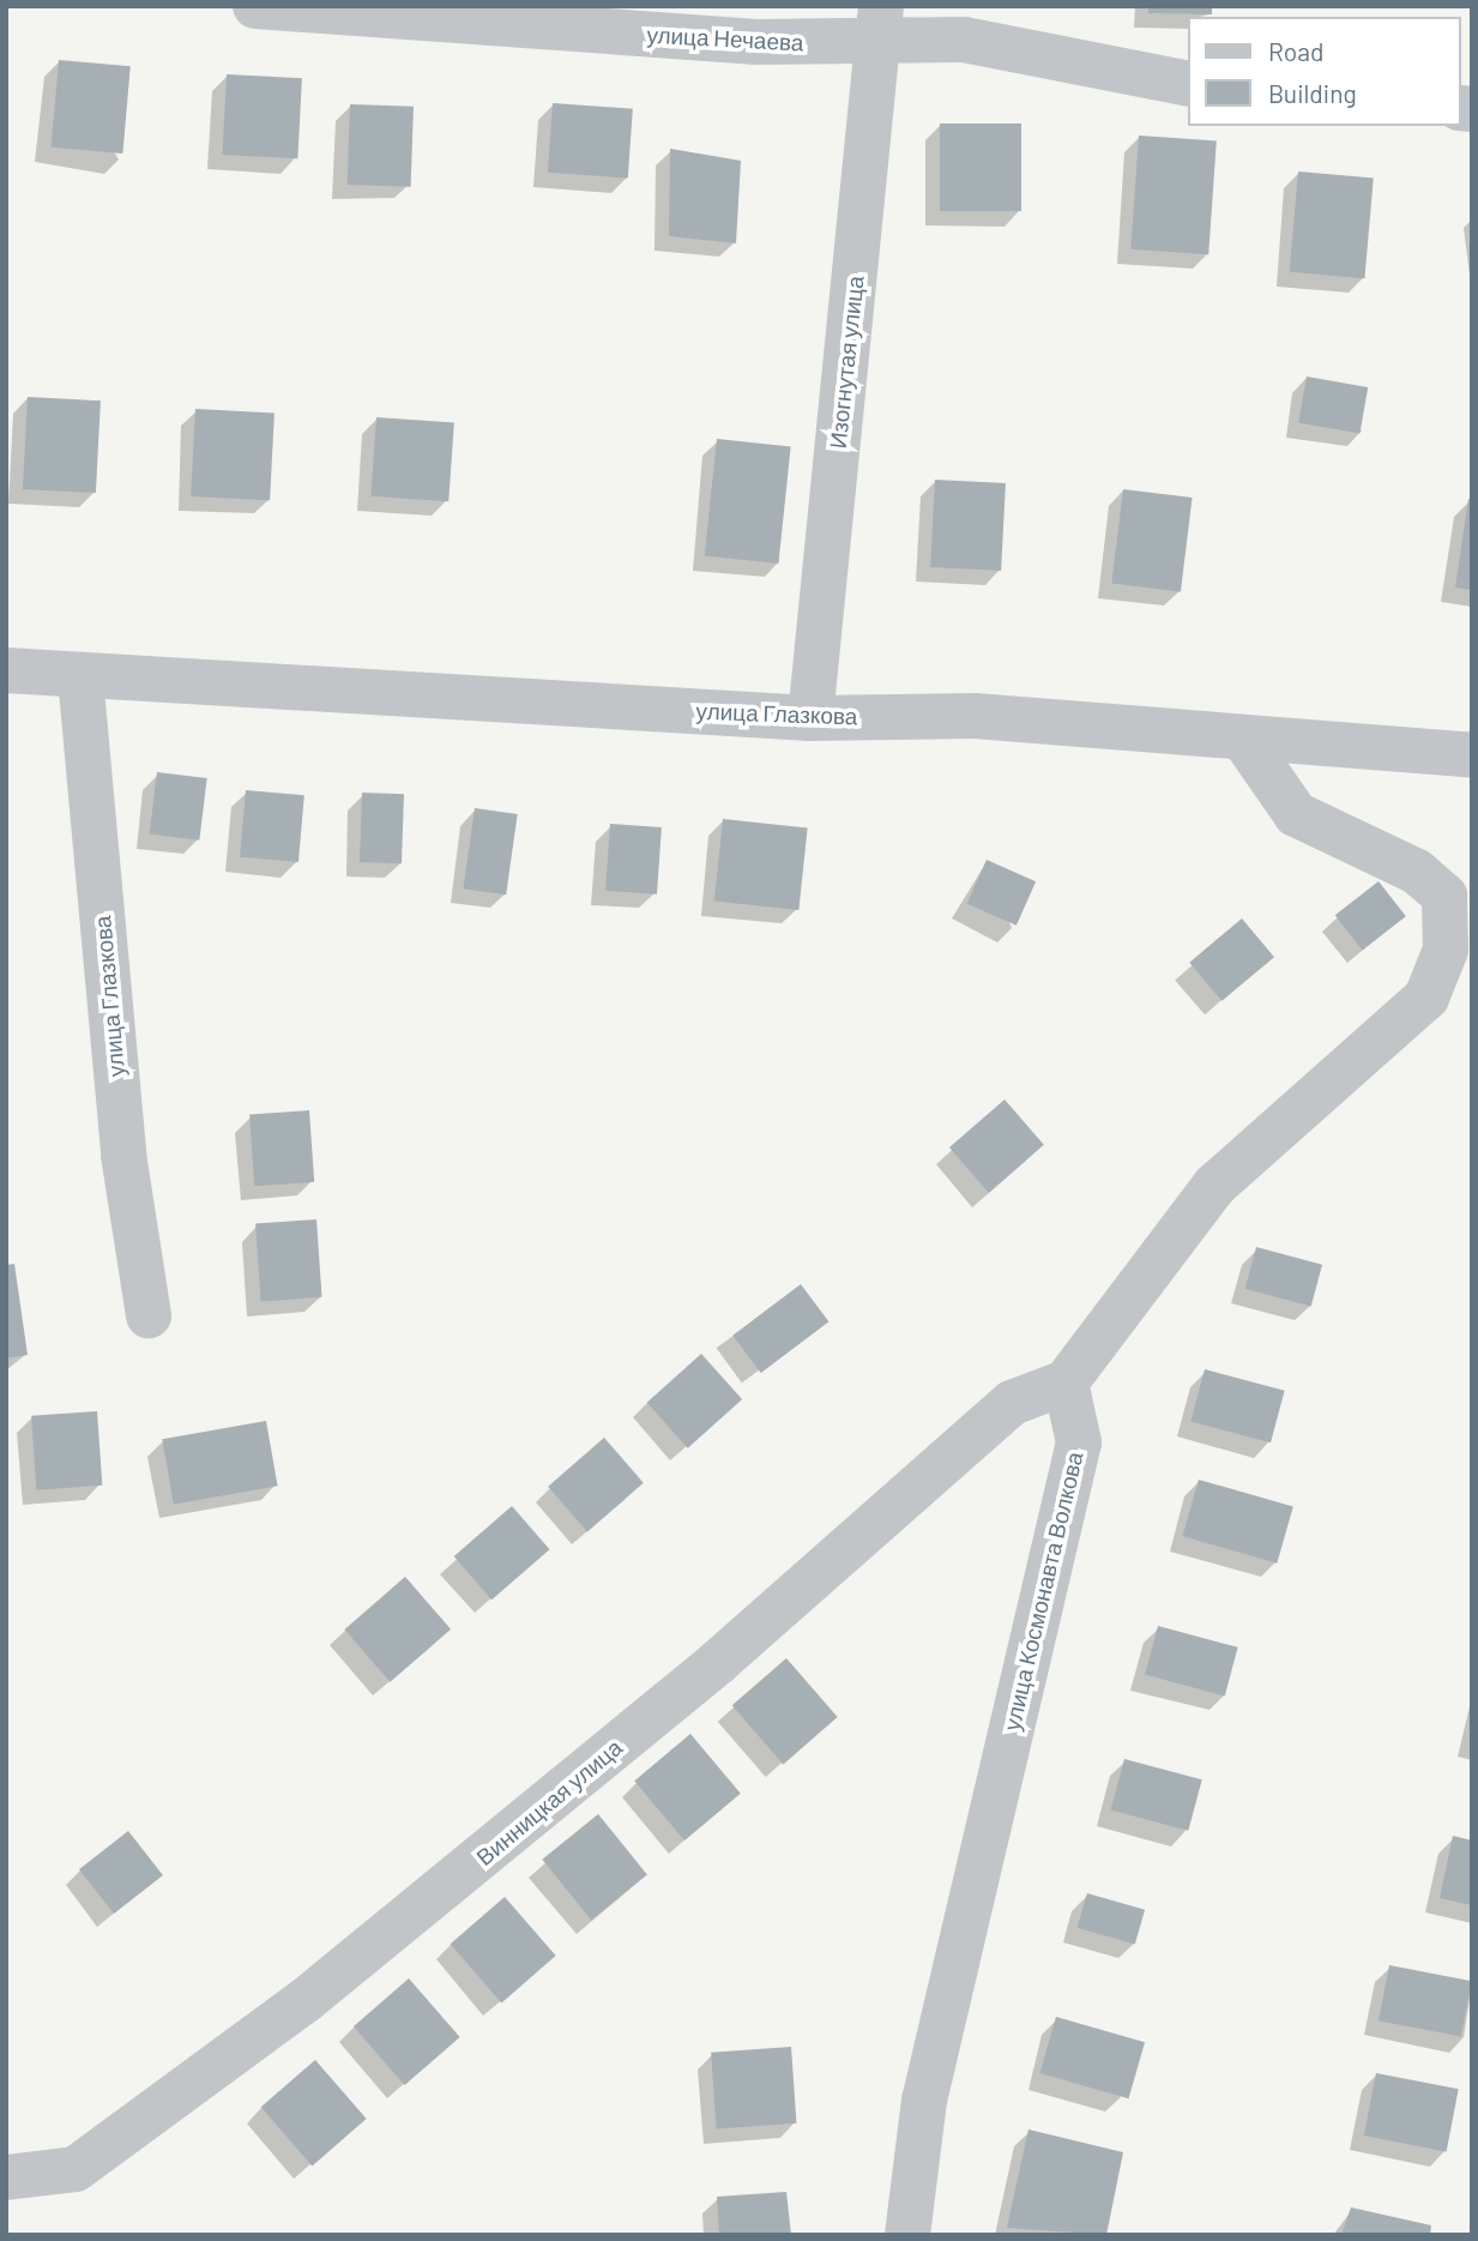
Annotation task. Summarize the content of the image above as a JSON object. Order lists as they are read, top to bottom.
{
  "streets": {
    "street": [
      "улица Нечаева",
      "Изогнутая улица",
      "улица Глазкова",
      "улица Космонавта Волкова",
      "Винницкая улица"
    ]
  },
  "crossings": [
    ["улица Нечаева", "Изогнутая улица"],
    ["Изогнутая улица", "улица Глазкова"],
    ["улица Космонавта Волкова", "Винницкая улица"]
  ],
  "legend": ["Road", "Building"]
}
